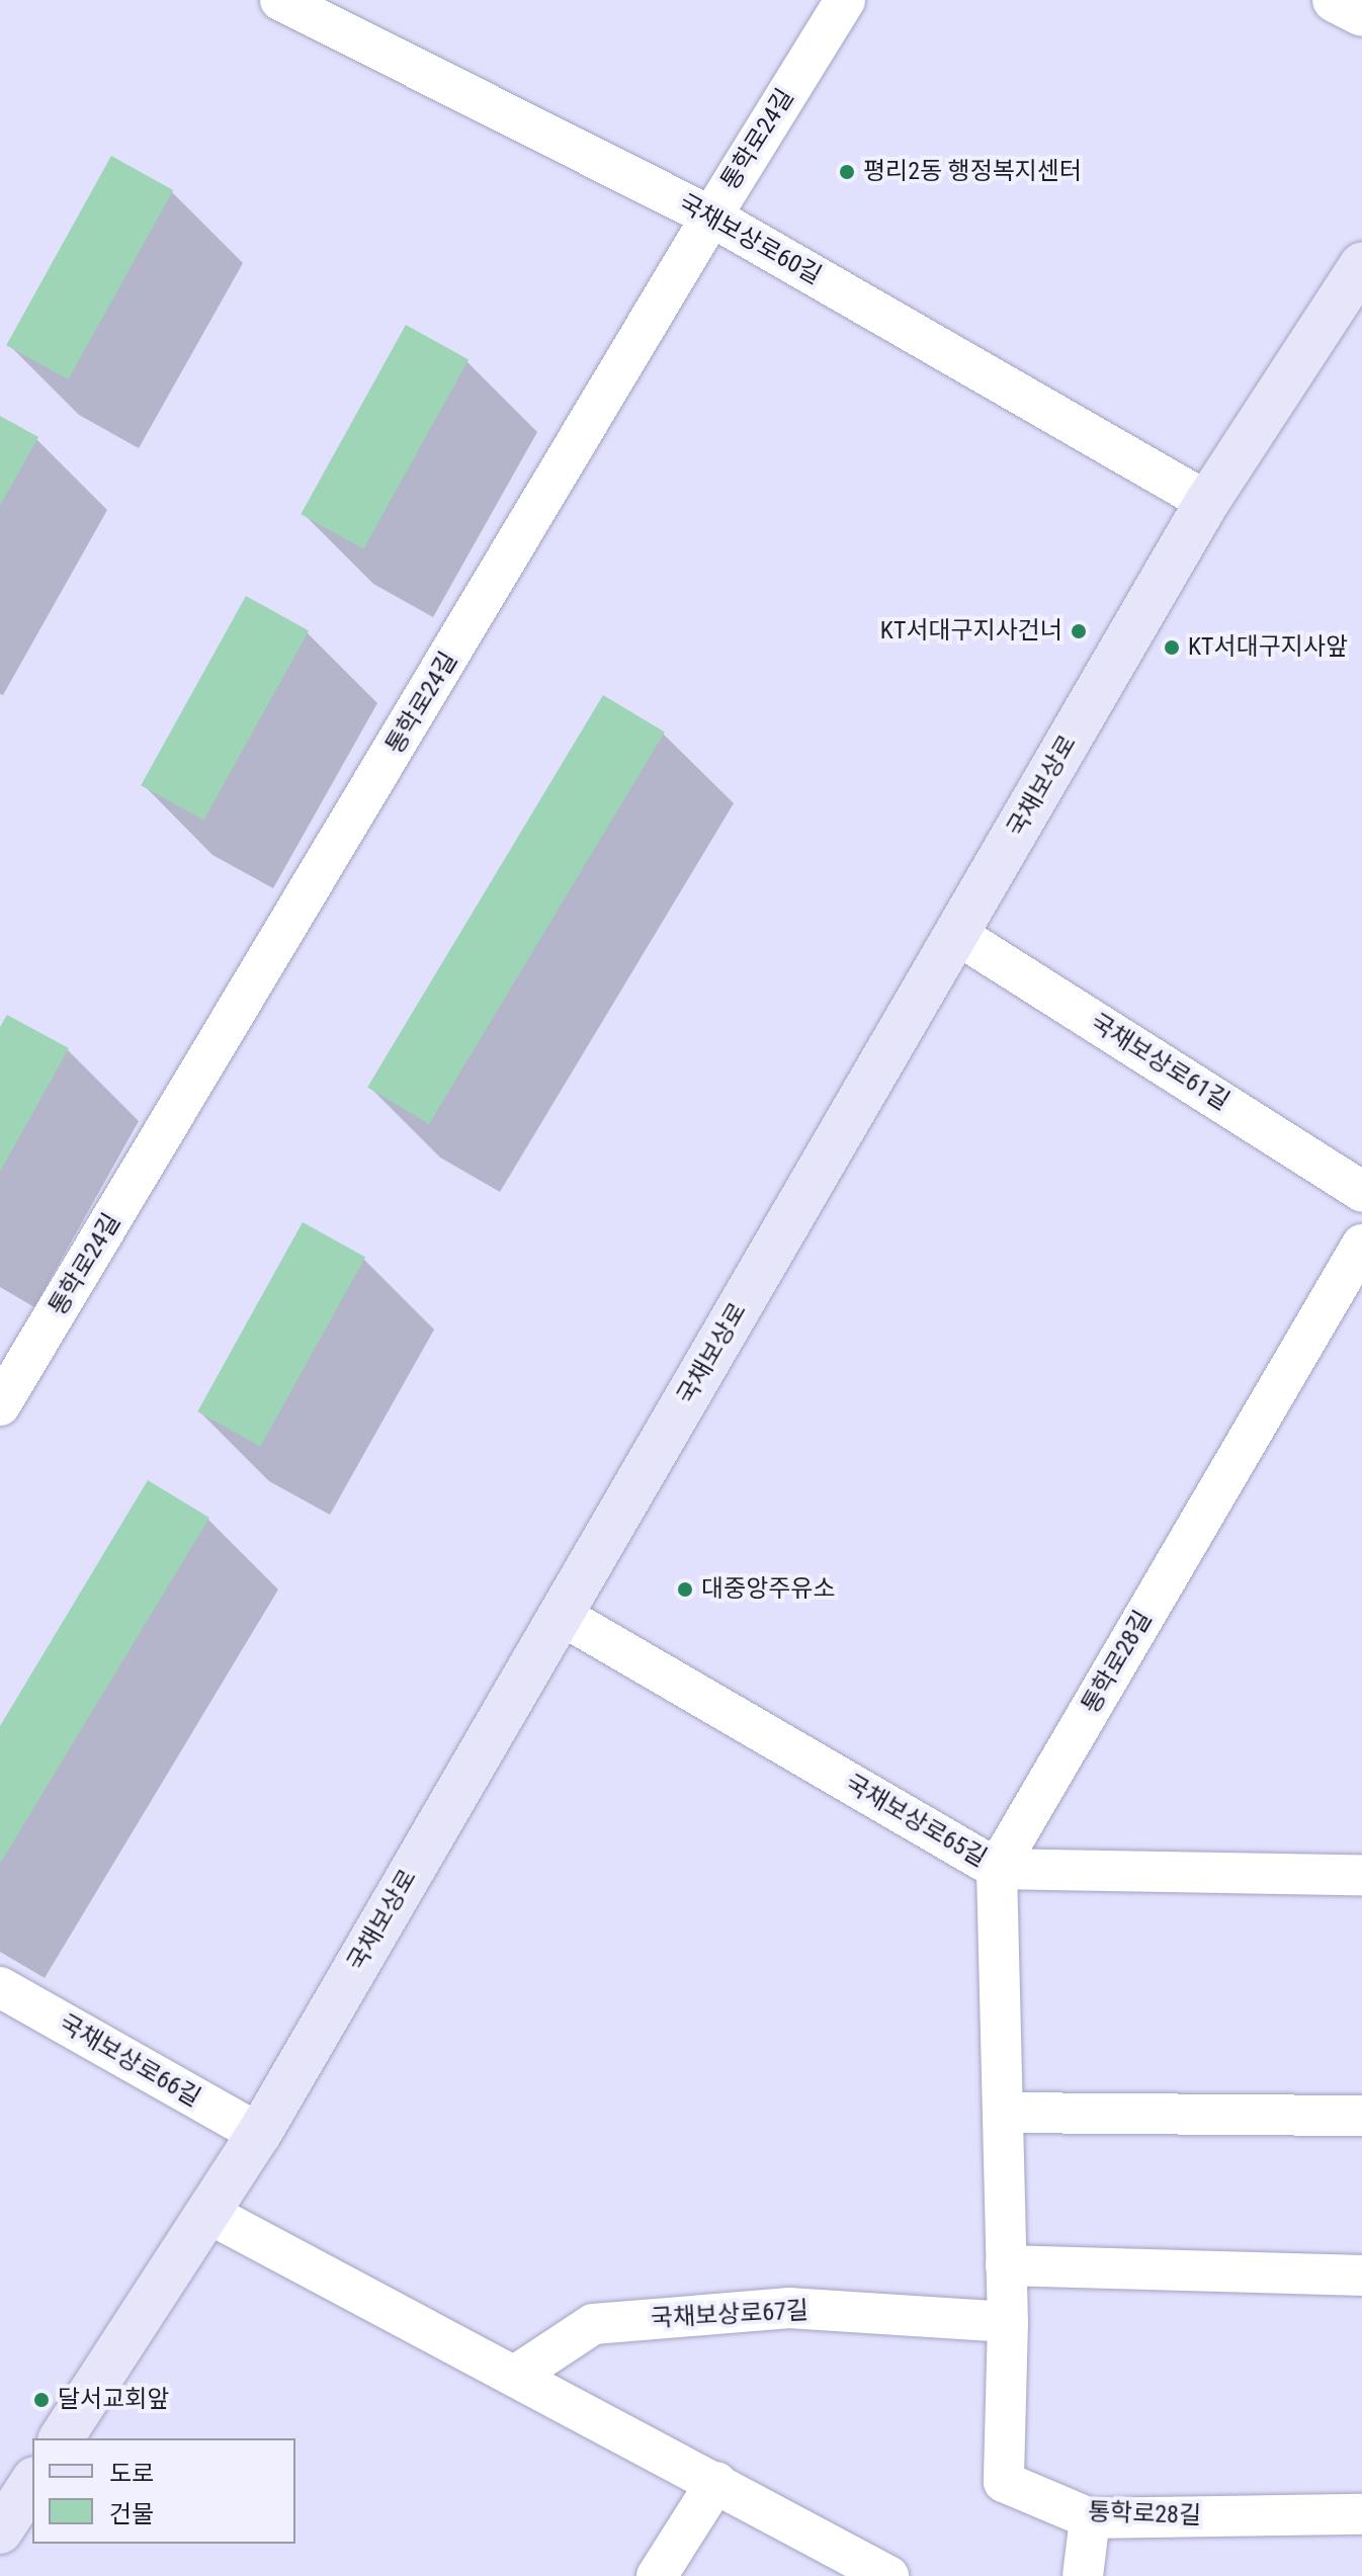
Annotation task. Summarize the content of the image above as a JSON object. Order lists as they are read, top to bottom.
{
  "streets": {
    "main road": ["국채보상로"],
    "street": [
      "통학로24길",
      "국채보상로60길",
      "국채보상로61길",
      "통학로28길",
      "국채보상로65길",
      "국채보상로66길",
      "국채보상로67길"
    ]
  },
  "crossings": [
    ["통학로24길", "국채보상로60길"],
    ["국채보상로60길", "국채보상로"],
    ["국채보상로", "국채보상로61길"],
    ["국채보상로", "국채보상로65길"],
    ["국채보상로", "국채보상로66길"],
    ["통학로28길", "국채보상로65길"],
    ["통학로28길", "국채보상로67길"]
  ],
  "places": [
    "평리2동 행정복지센터",
    "KT서대구지사건너",
    "KT서대구지사앞",
    "대중앙주유소",
    "달서교회앞"
  ],
  "legend": ["도로", "건물"]
}
